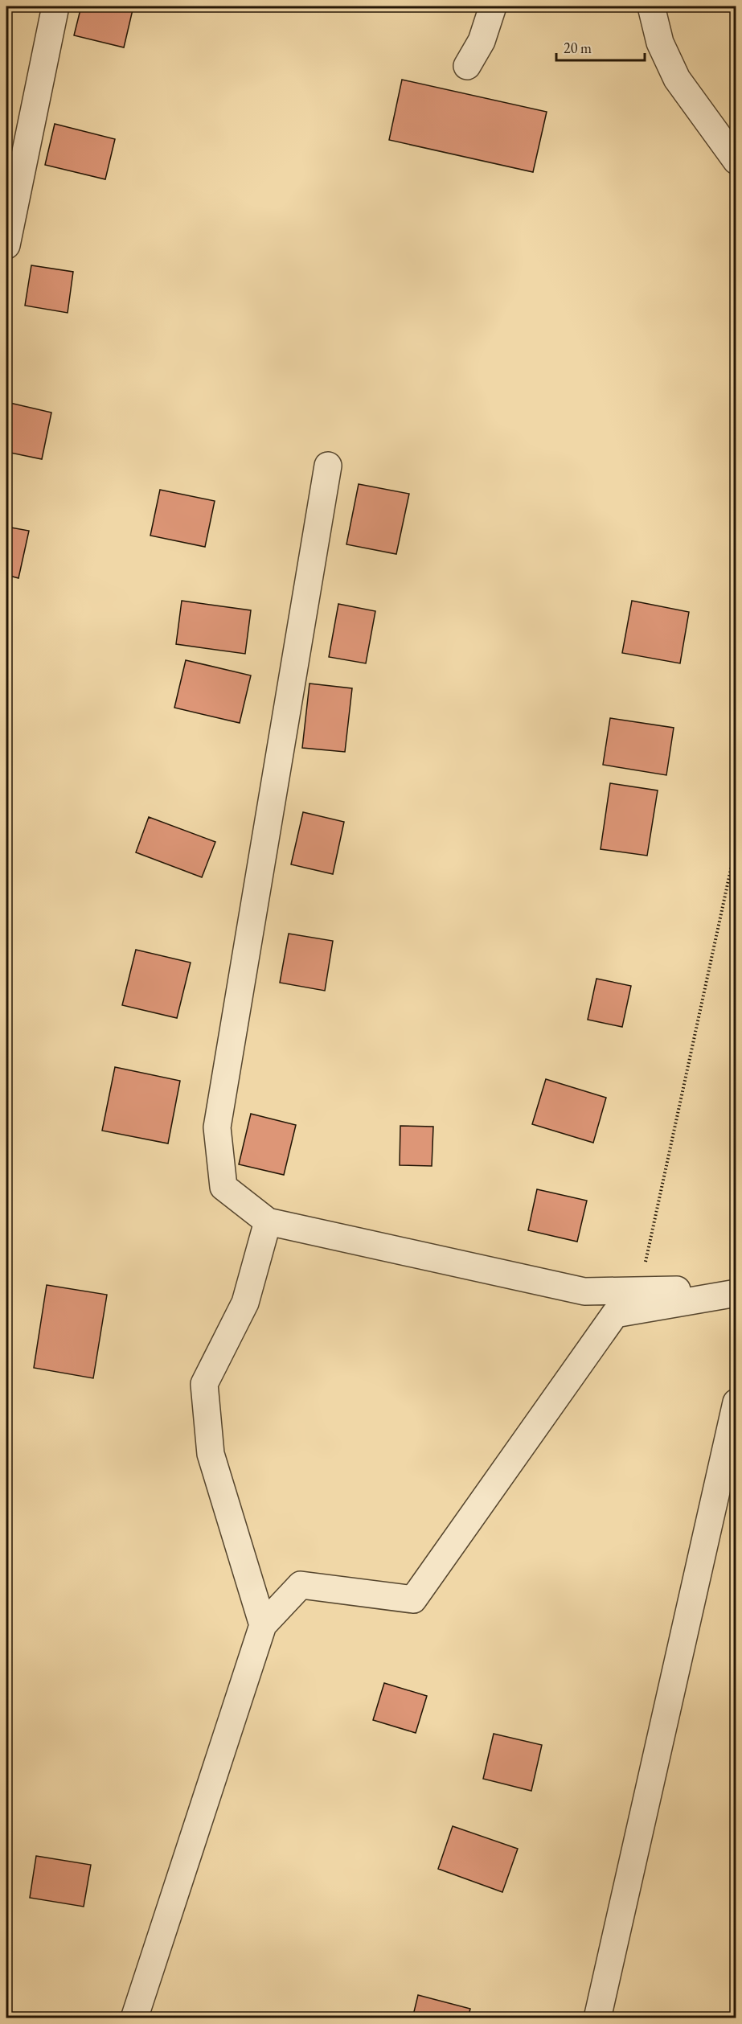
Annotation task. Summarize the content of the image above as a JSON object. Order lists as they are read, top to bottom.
{
  "scale_bar": "20 m"
}
